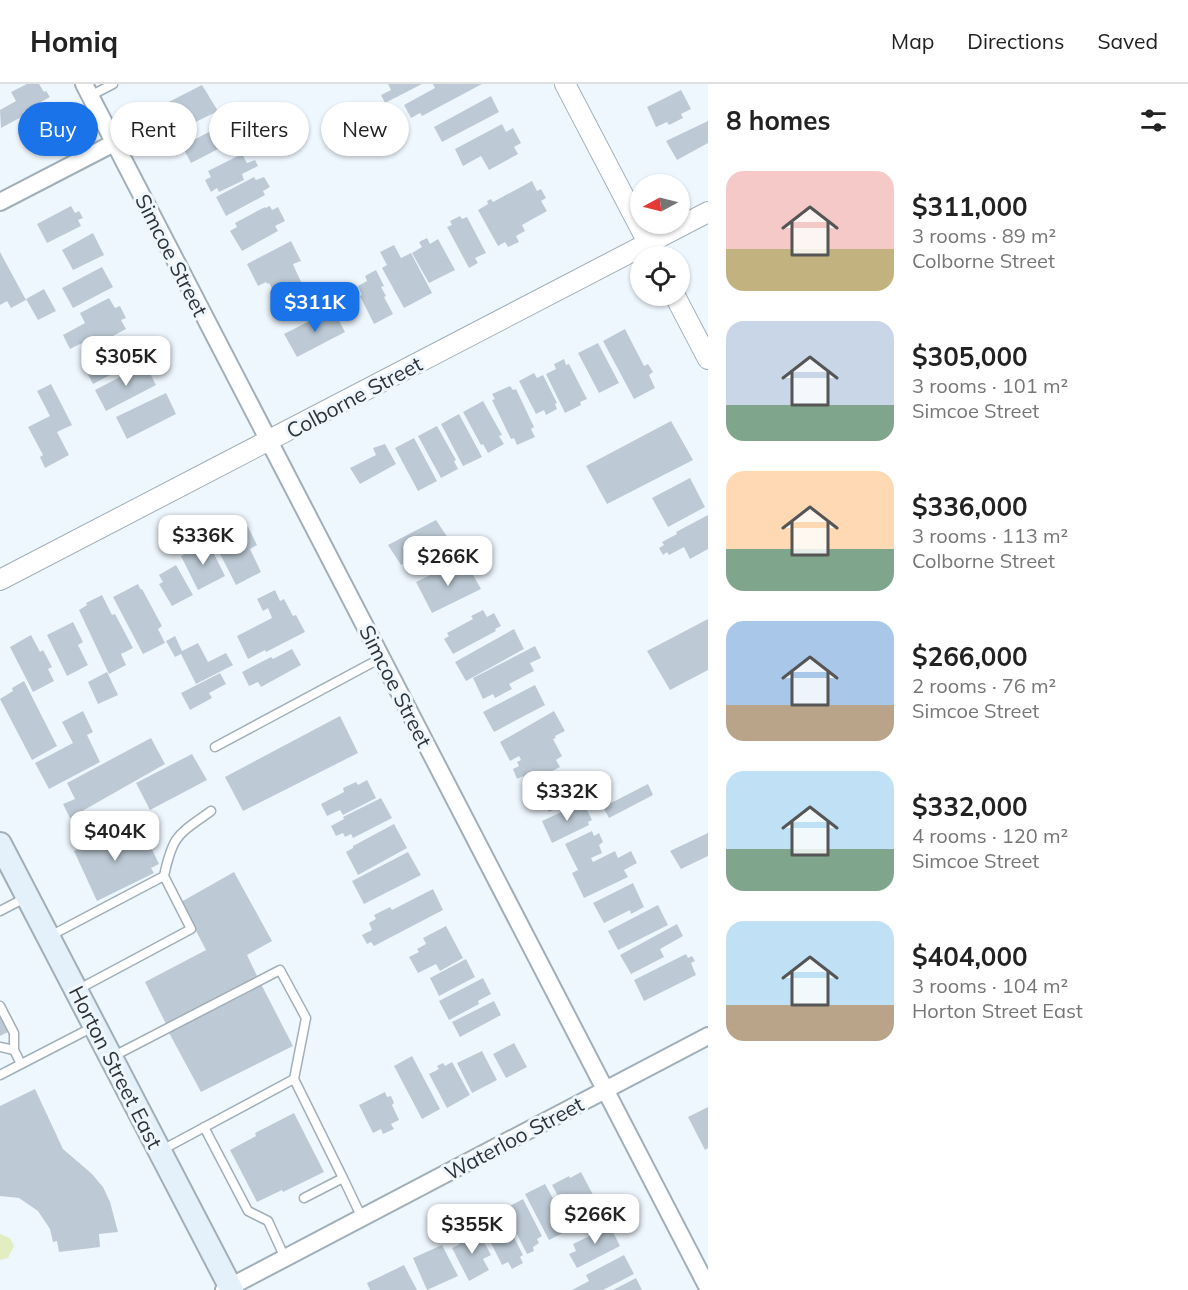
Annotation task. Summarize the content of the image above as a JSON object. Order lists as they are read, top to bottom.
{
  "streets": {
    "main road": ["Horton Street East"],
    "street": ["Simcoe Street", "Colborne Street", "Waterloo Street"]
  },
  "crossings": [
    ["Simcoe Street", "Colborne Street"],
    ["Simcoe Street", "Waterloo Street"],
    ["Horton Street East", "Waterloo Street"]
  ],
  "north": "left",
  "page": {
    "header": "Homiq",
    "nav": ["Map", "Directions", "Saved"],
    "heading": "8 homes",
    "chip": [
      "Buy",
      "Rent",
      "Filters",
      "New"
    ],
    "list": [
      {
        "name": "$311,000",
        "note": "3 rooms · 89 m² · Colborne Street"
      },
      {
        "name": "$305,000",
        "note": "3 rooms · 101 m² · Simcoe Street"
      },
      {
        "name": "$336,000",
        "note": "3 rooms · 113 m² · Colborne Street"
      },
      {
        "name": "$266,000",
        "note": "2 rooms · 76 m² · Simcoe Street"
      },
      {
        "name": "$332,000",
        "note": "4 rooms · 120 m² · Simcoe Street"
      },
      {
        "name": "$404,000",
        "note": "3 rooms · 104 m² · Horton Street East"
      }
    ],
    "price": [
      "$311K",
      "$305K",
      "$336K",
      "$266K",
      "$332K",
      "$404K",
      "$266K",
      "$355K"
    ]
  }
}
